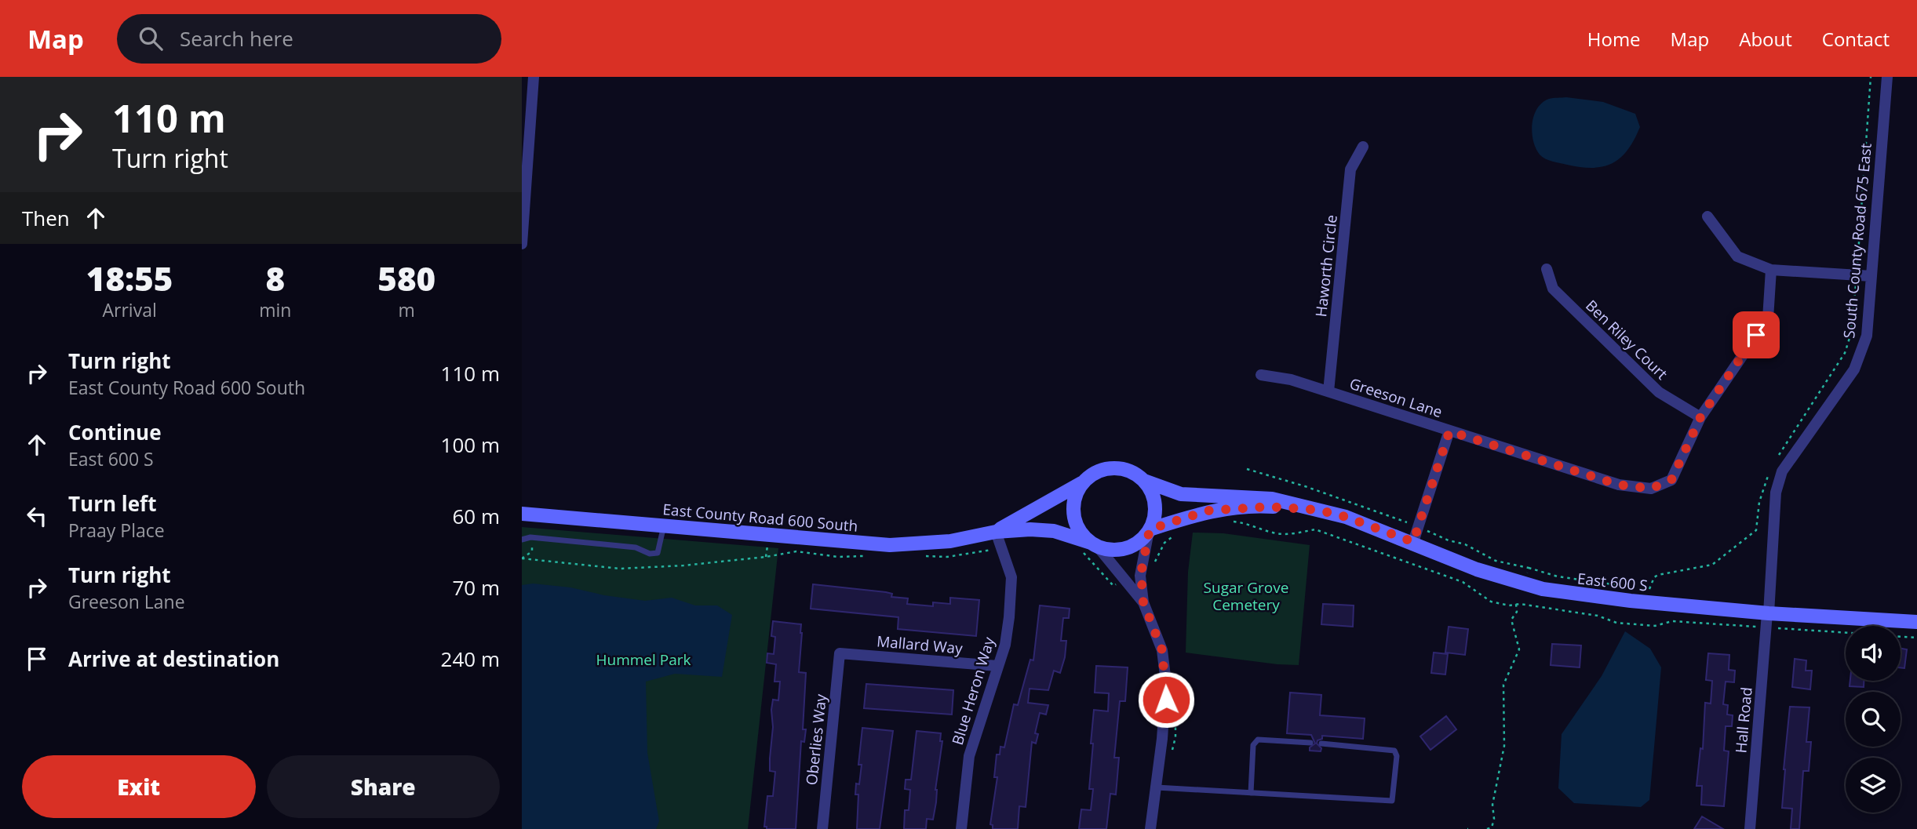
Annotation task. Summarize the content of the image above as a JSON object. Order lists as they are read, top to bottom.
{
  "streets": {
    "street": [
      "South County Road 675 East",
      "Haworth Circle",
      "Ben Riley Court",
      "Greeson Lane",
      "East County Road 600 South",
      "East 600 S",
      "Mallard Way",
      "Blue Heron Way",
      "Hall Road",
      "Oberlies Way"
    ]
  },
  "crossings": [
    ["South County Road 675 East", "East 600 S"],
    ["South County Road 675 East", "Hall Road"],
    ["Haworth Circle", "Greeson Lane"],
    ["Ben Riley Court", "Greeson Lane"],
    ["East County Road 600 South", "Blue Heron Way"],
    ["East 600 S", "Hall Road"],
    ["Mallard Way", "Blue Heron Way"],
    ["Mallard Way", "Oberlies Way"]
  ],
  "parks": ["Sugar Grove Cemetery", "Hummel Park"],
  "page": {
    "header": "Map",
    "search": "Search here",
    "nav": [
      "Home",
      "Map",
      "About",
      "Contact"
    ],
    "turn": ["110 m", "Turn right"],
    "then": "Then",
    "eta": [
      "18:55",
      "Arrival",
      "8",
      "min",
      "580",
      "m"
    ],
    "list": [
      {
        "name": "Turn right",
        "note": "East County Road 600 South",
        "value": "110 m"
      },
      {
        "name": "Continue",
        "note": "East 600 S",
        "value": "100 m"
      },
      {
        "name": "Turn left",
        "note": "Praay Place",
        "value": "60 m"
      },
      {
        "name": "Turn right",
        "note": "Greeson Lane",
        "value": "70 m"
      },
      {
        "name": "Arrive at destination",
        "value": "240 m"
      }
    ],
    "buttons": ["Exit", "Share"]
  }
}
